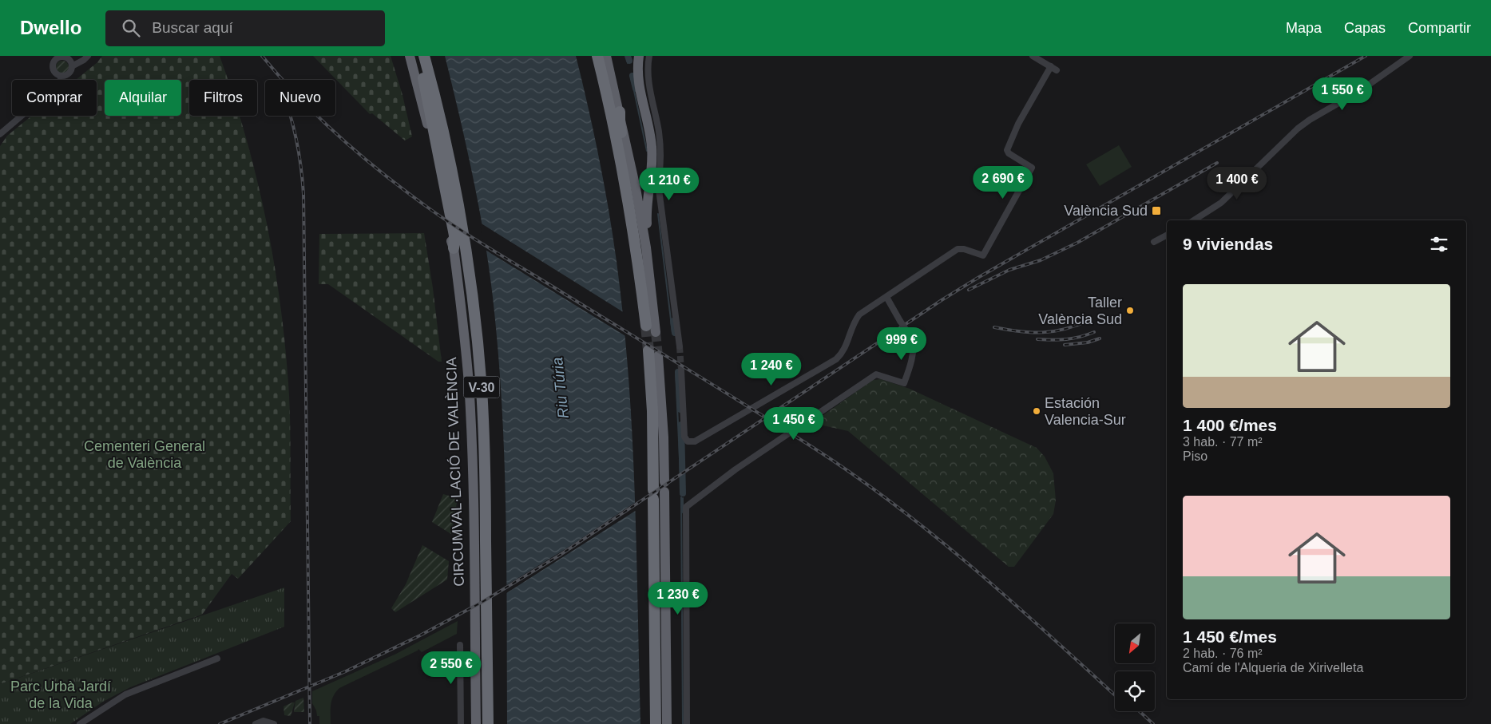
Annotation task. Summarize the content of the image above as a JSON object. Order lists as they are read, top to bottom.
{
  "streets": {
    "highway": ["V-30", "CIRCUMVAL·LACIÓ DE VALÈNCIA"]
  },
  "water": ["Riu Túria"],
  "parks": ["Cementeri General de València", "Parc Urbà Jardí de la Vida"],
  "places": {
    "transit": ["València Sud"],
    "other": ["Taller València Sud", "Estación Valencia-Sur"]
  },
  "north": "bottom left",
  "page": {
    "header": "Dwello",
    "search": "Buscar aquí",
    "nav": ["Mapa", "Capas", "Compartir"],
    "price": [
      "1 550 €",
      "2 690 €",
      "1 400 €",
      "1 210 €",
      "999 €",
      "1 240 €",
      "1 450 €",
      "1 230 €",
      "2 550 €"
    ],
    "chip": [
      "Comprar",
      "Alquilar",
      "Filtros",
      "Nuevo"
    ],
    "heading": "9 viviendas",
    "list": [
      {
        "name": "1 400 €/mes",
        "note": "3 hab. · 77 m² · Piso"
      },
      {
        "name": "1 450 €/mes",
        "note": "2 hab. · 76 m² · Camí de l'Alqueria de Xirivelleta"
      }
    ]
  }
}
